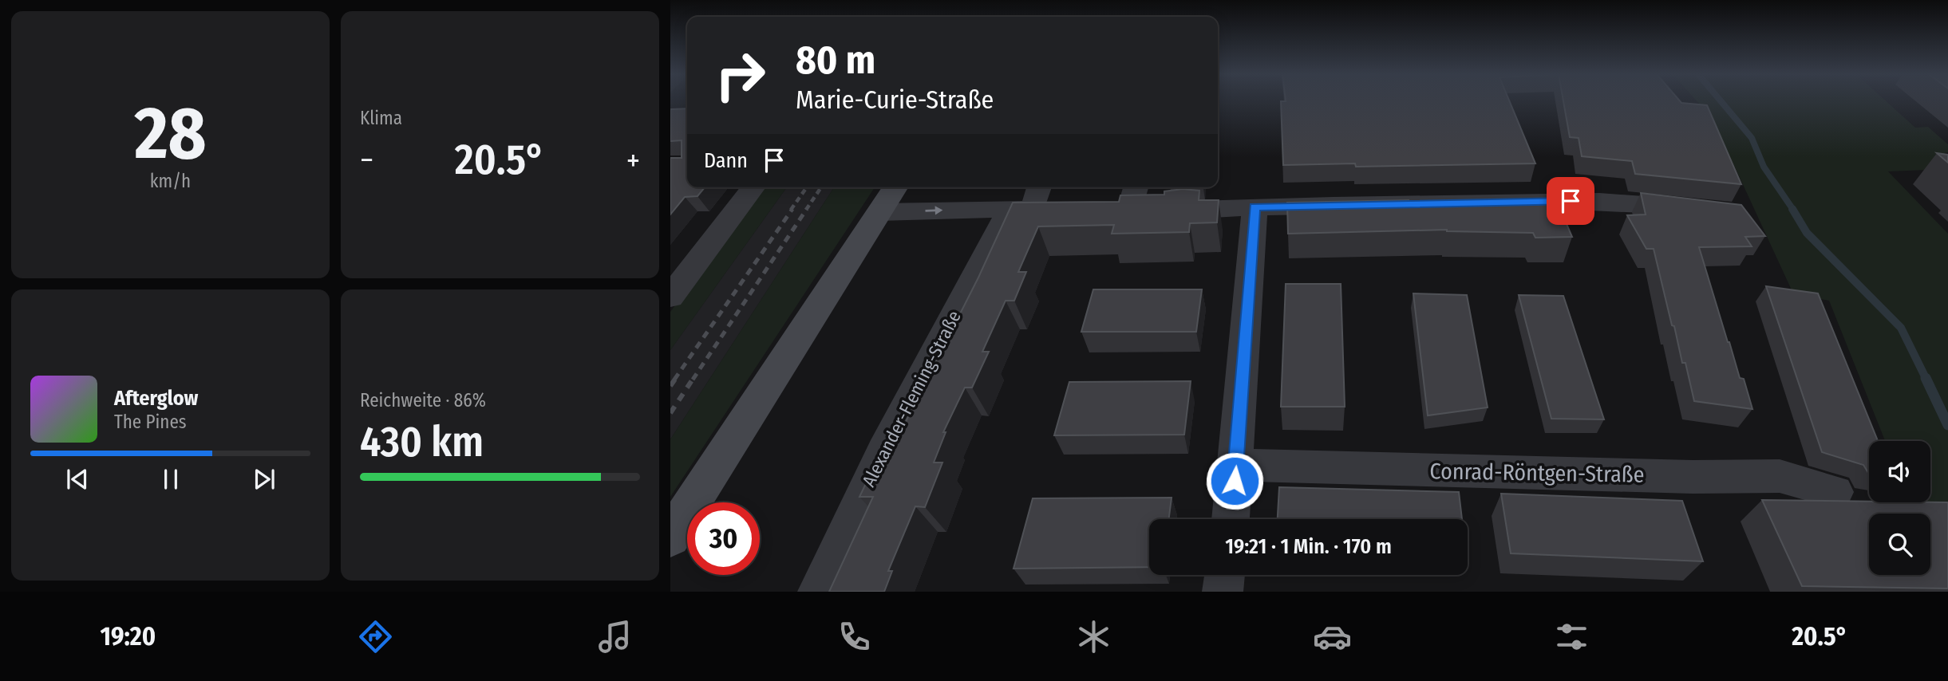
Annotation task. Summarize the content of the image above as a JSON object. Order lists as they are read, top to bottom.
{
  "streets": {
    "street": ["Alexander-Fleming-Straße", "Conrad-Röntgen-Straße"]
  },
  "page": {
    "tile": [
      ["28", "km/h"],
      "Klima",
      ["Reichweite · 86%", "430 km"]
    ],
    "turn": ["80 m", "Marie-Curie-Straße"],
    "then": "Dann",
    "heat": ["−", "20.5°", "+"],
    "song": ["Afterglow", "The Pines"],
    "limit": "30",
    "trip": "19:21 · 1 Min. · 170 m",
    "tabs": ["19:20", "20.5°"]
  }
}
